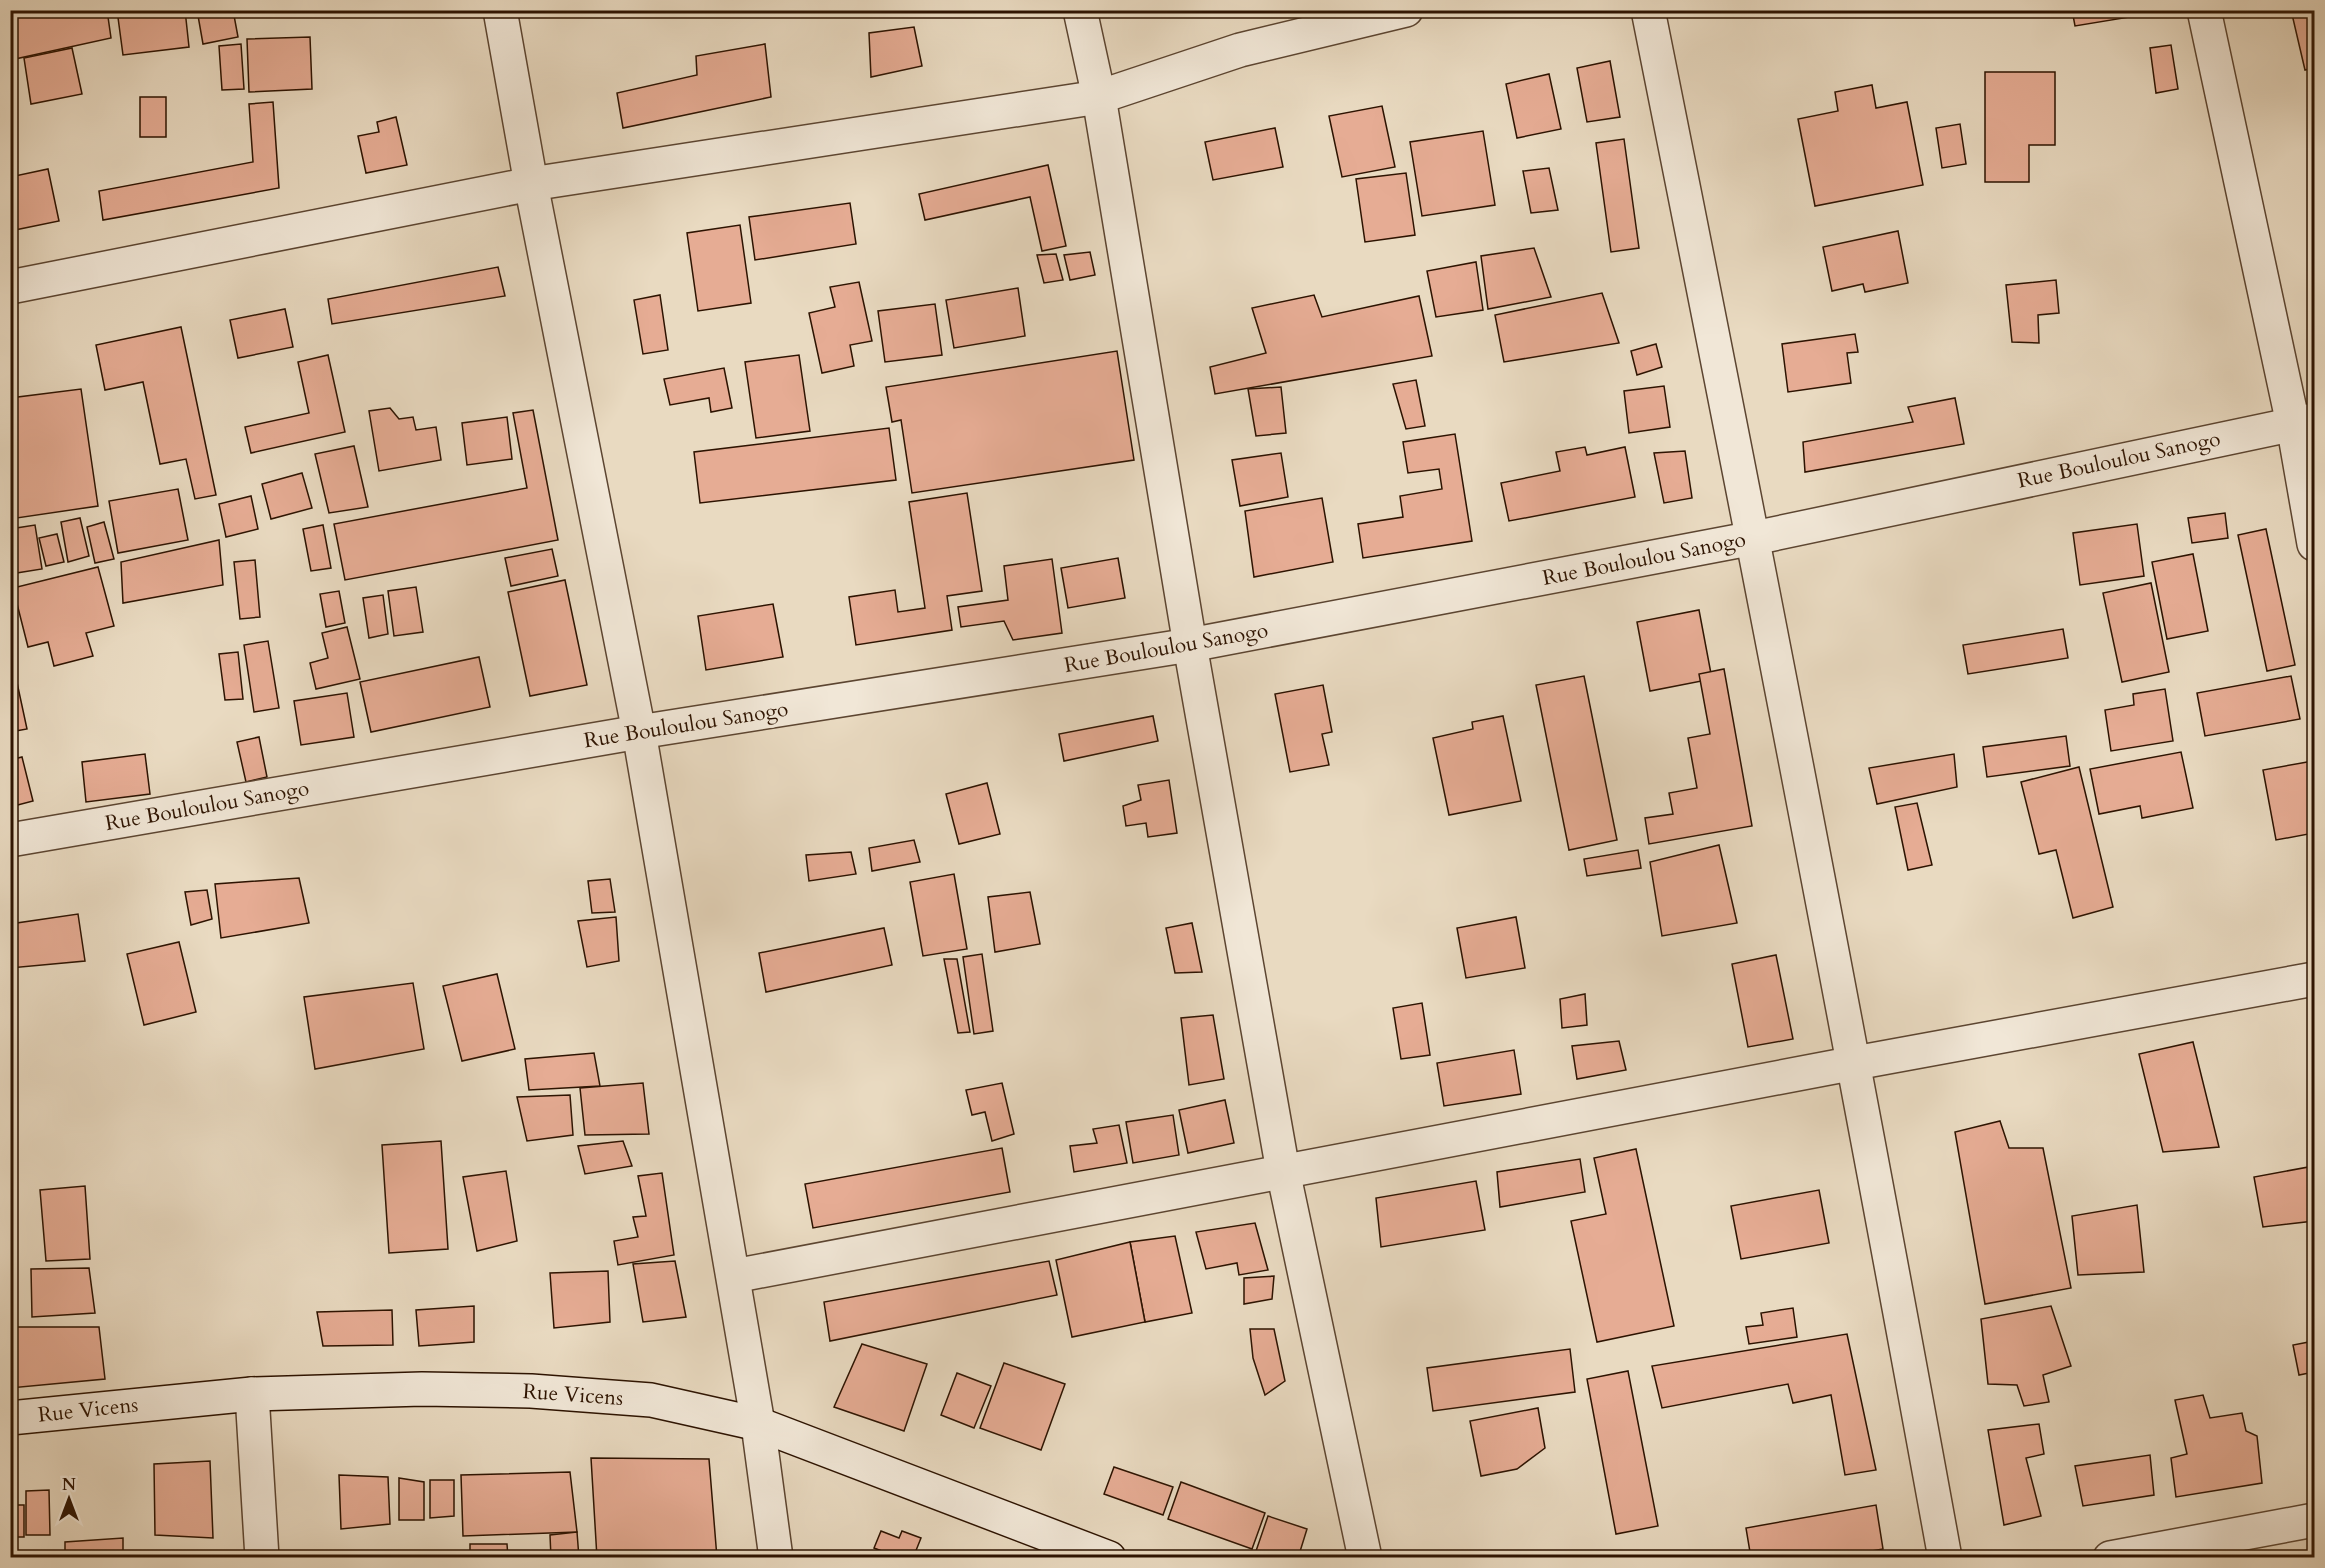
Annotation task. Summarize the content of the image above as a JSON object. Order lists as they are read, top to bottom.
{
  "streets": {
    "street": ["Rue Bouloulou Sanogo", "Rue Vicens"]
  },
  "north": "top"
}
